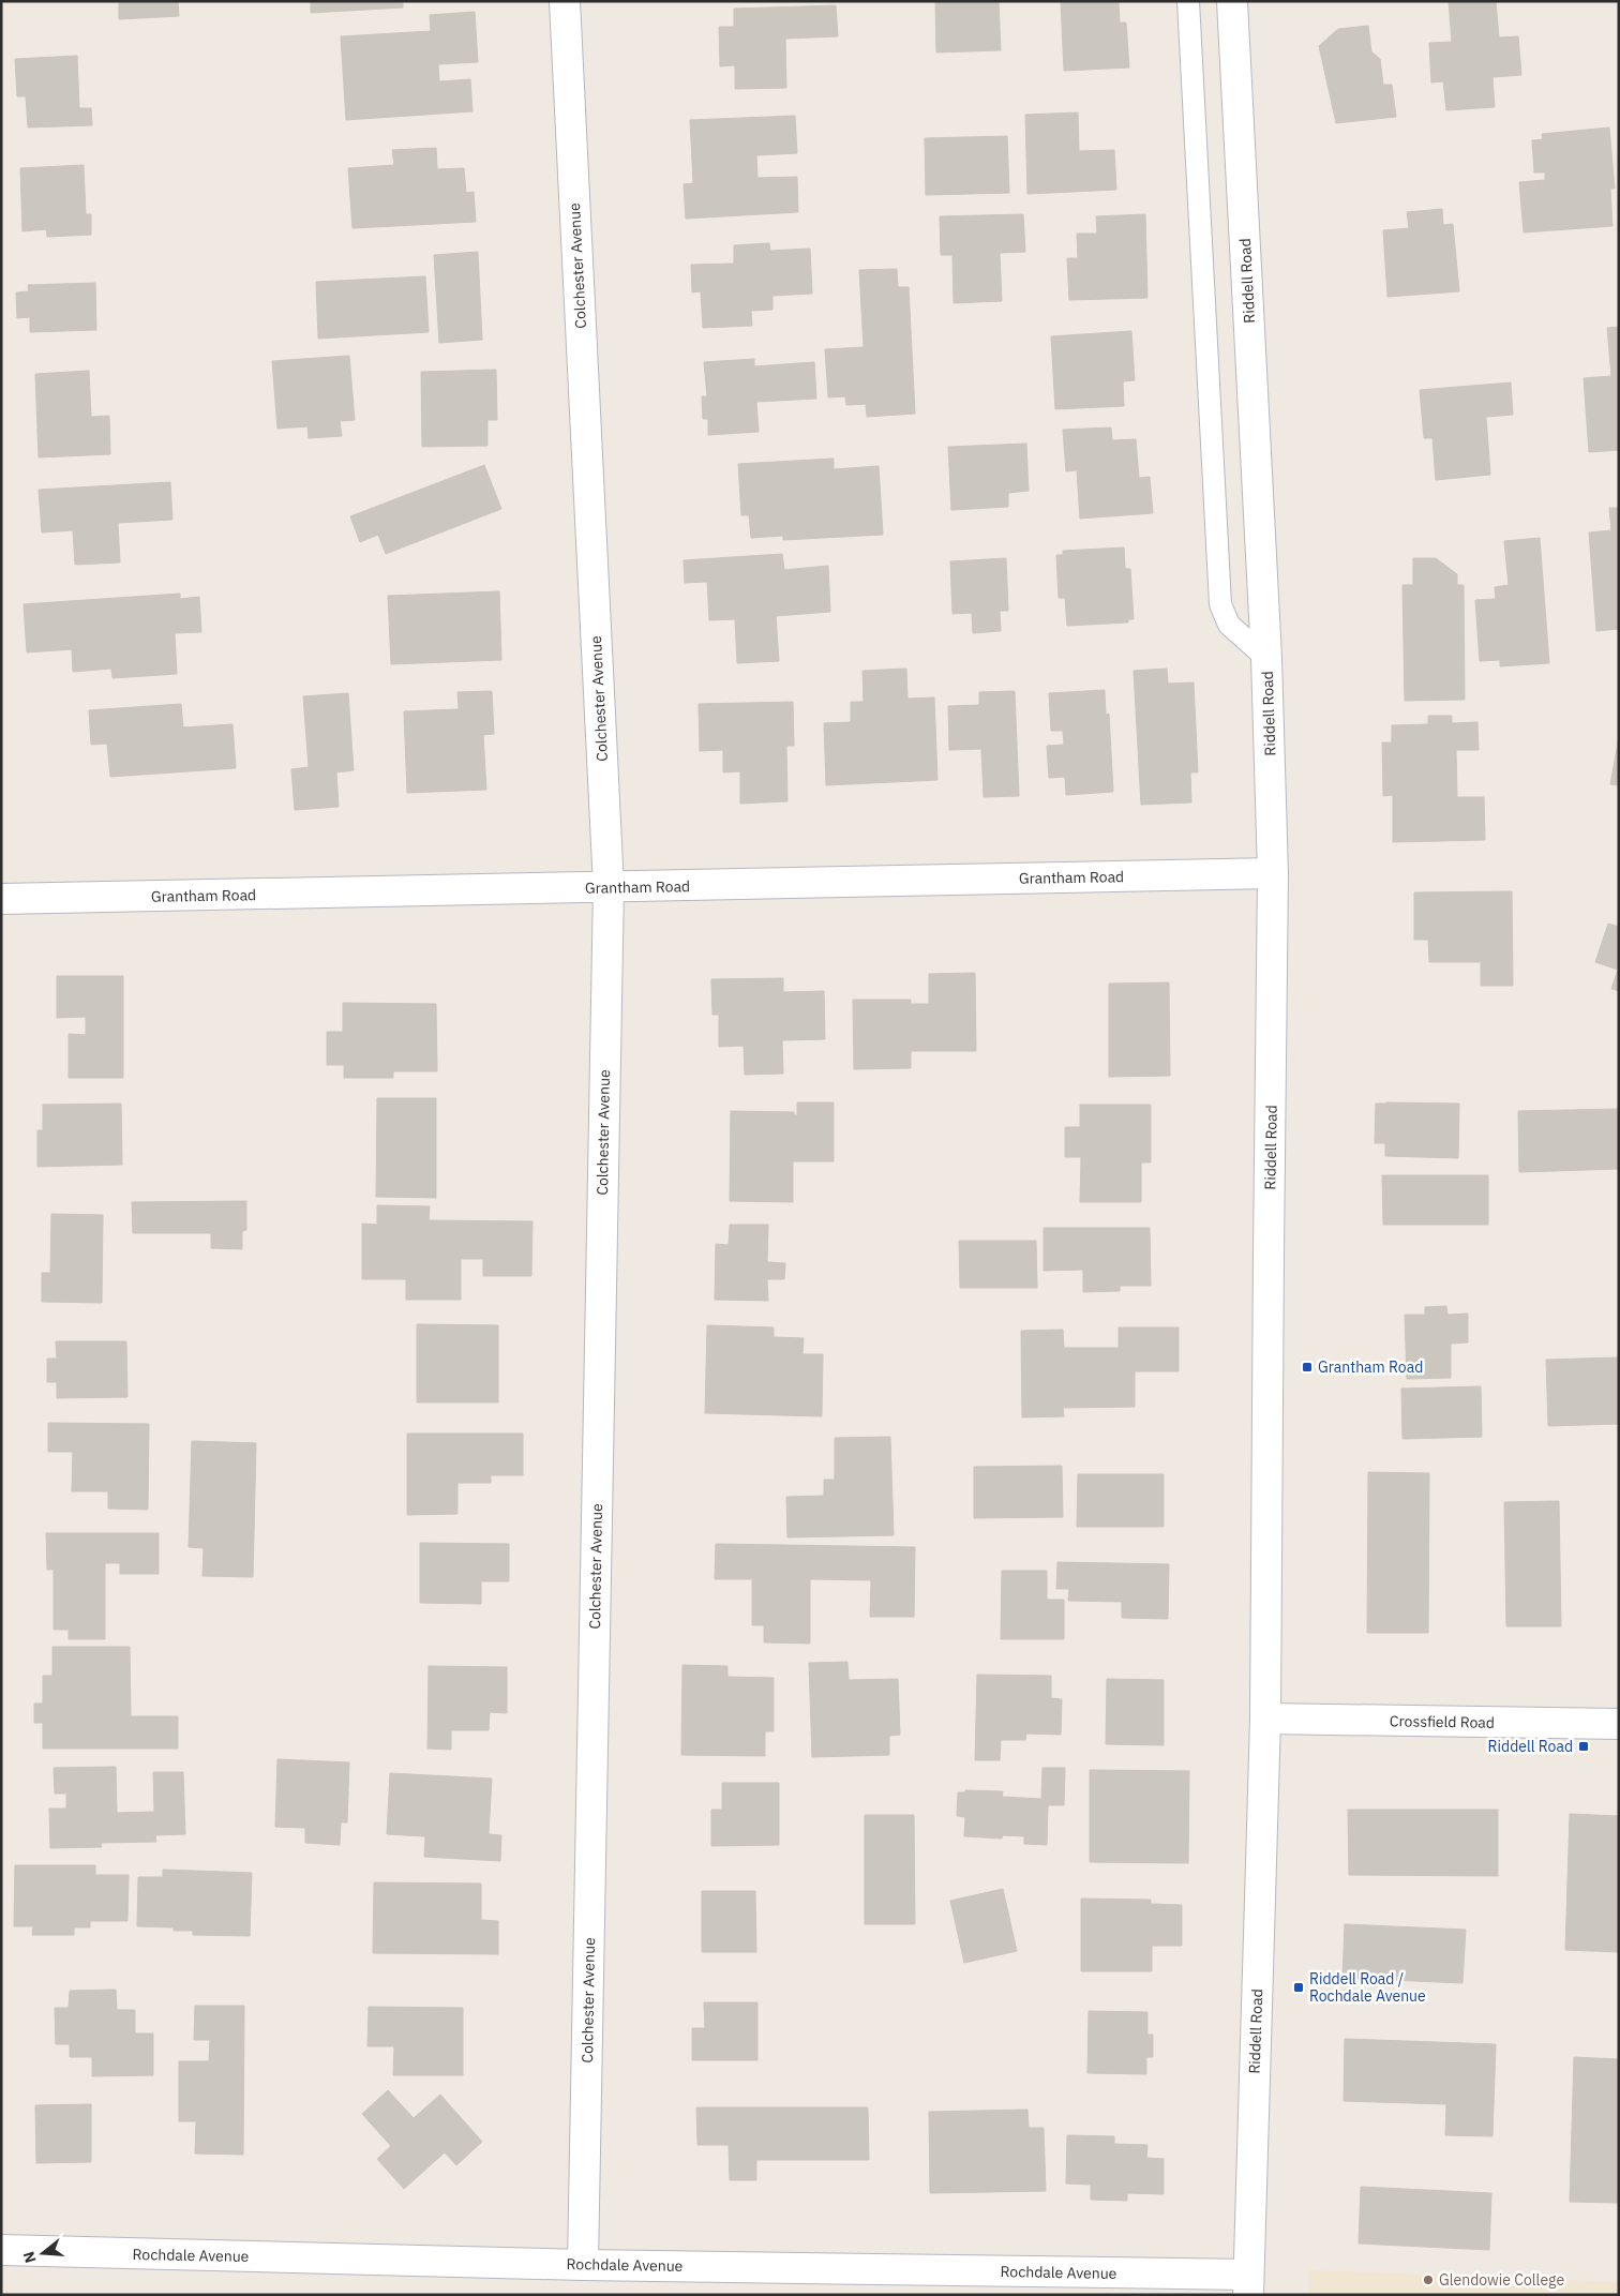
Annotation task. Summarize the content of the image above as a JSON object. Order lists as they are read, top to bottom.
{
  "streets": {
    "street": [
      "Colchester Avenue",
      "Riddell Road",
      "Grantham Road",
      "Crossfield Road",
      "Rochdale Avenue"
    ]
  },
  "crossings": [
    ["Colchester Avenue", "Grantham Road"],
    ["Colchester Avenue", "Rochdale Avenue"],
    ["Riddell Road", "Grantham Road"],
    ["Riddell Road", "Crossfield Road"],
    ["Riddell Road", "Rochdale Avenue"]
  ],
  "places": {
    "transit": ["Grantham Road", "Riddell Road", "Riddell Road / Rochdale Avenue"],
    "other": ["Glendowie College"]
  },
  "north": "left"
}
